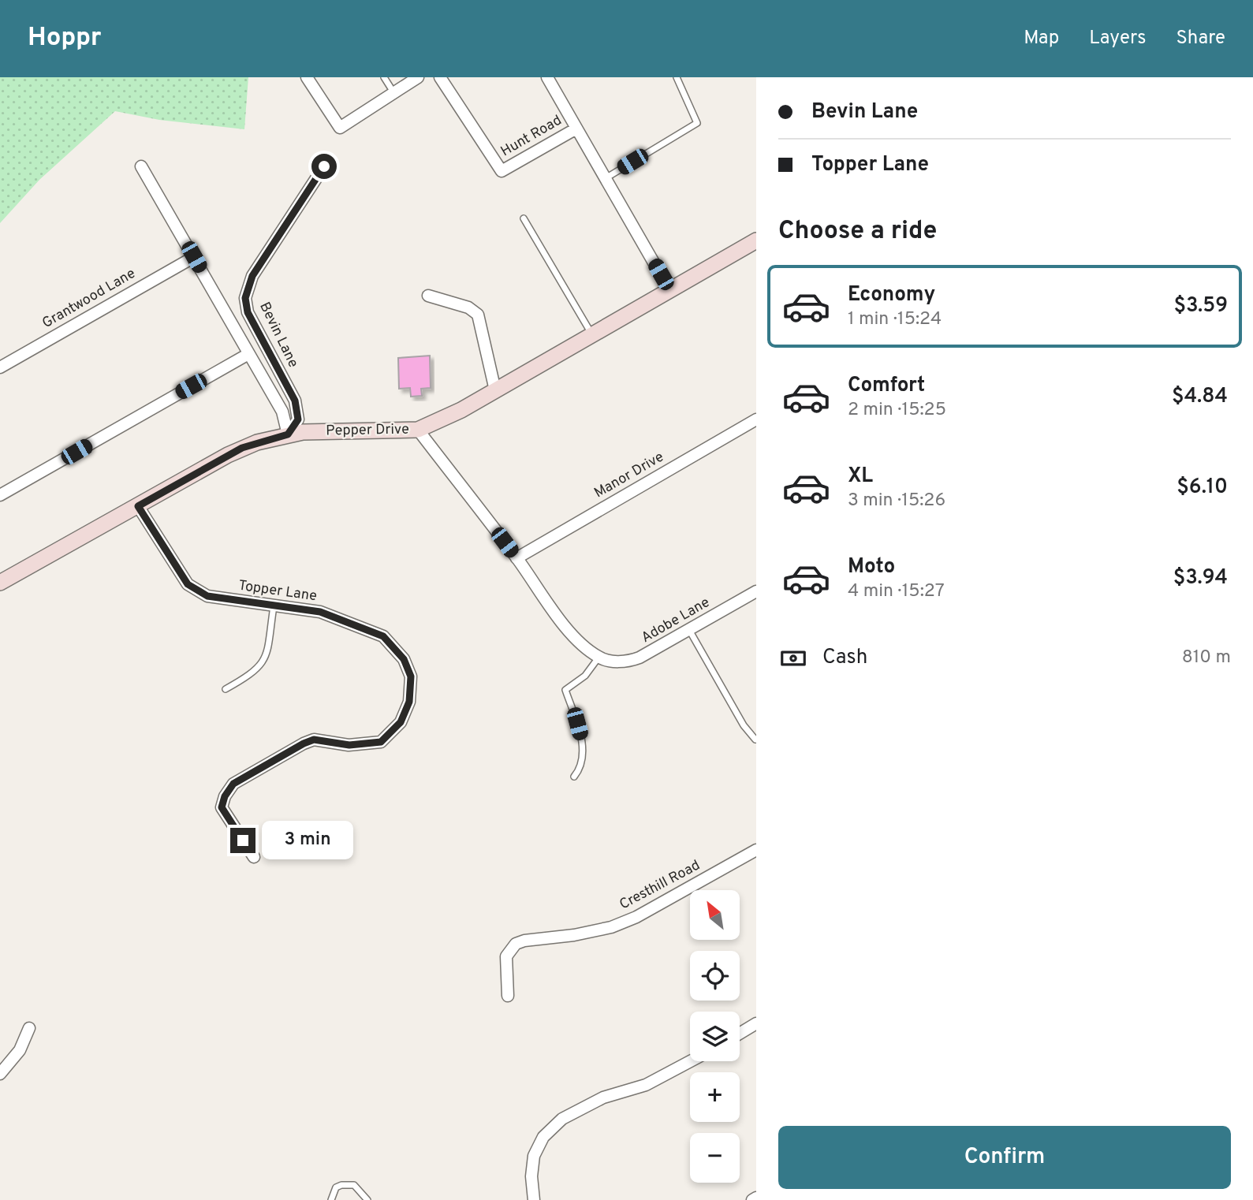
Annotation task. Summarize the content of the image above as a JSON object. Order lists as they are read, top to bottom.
{
  "streets": {
    "street": [
      "Hunt Road",
      "Grantwood Lane",
      "Bevin Lane",
      "Pepper Drive",
      "Manor Drive",
      "Topper Lane",
      "Adobe Lane",
      "Cresthill Road"
    ]
  },
  "crossings": [
    ["Bevin Lane", "Pepper Drive"],
    ["Pepper Drive", "Topper Lane"]
  ],
  "north": "top left",
  "page": {
    "header": "Hoppr",
    "nav": ["Map", "Layers", "Share"],
    "banner": ["Bevin Lane", "Topper Lane"],
    "heading": "Choose a ride",
    "list": [
      {
        "name": "Economy",
        "note": "1 min · 15:24",
        "value": "$3.59"
      },
      {
        "name": "Comfort",
        "note": "2 min · 15:25",
        "value": "$4.84"
      },
      {
        "name": "XL",
        "note": "3 min · 15:26",
        "value": "$6.10"
      },
      {
        "name": "Moto",
        "note": "4 min · 15:27",
        "value": "$3.94"
      }
    ],
    "pay": ["Cash", "810 m"],
    "bubble": "3 min",
    "map_buttons": ["+", "−"],
    "buttons": "Confirm"
  }
}
